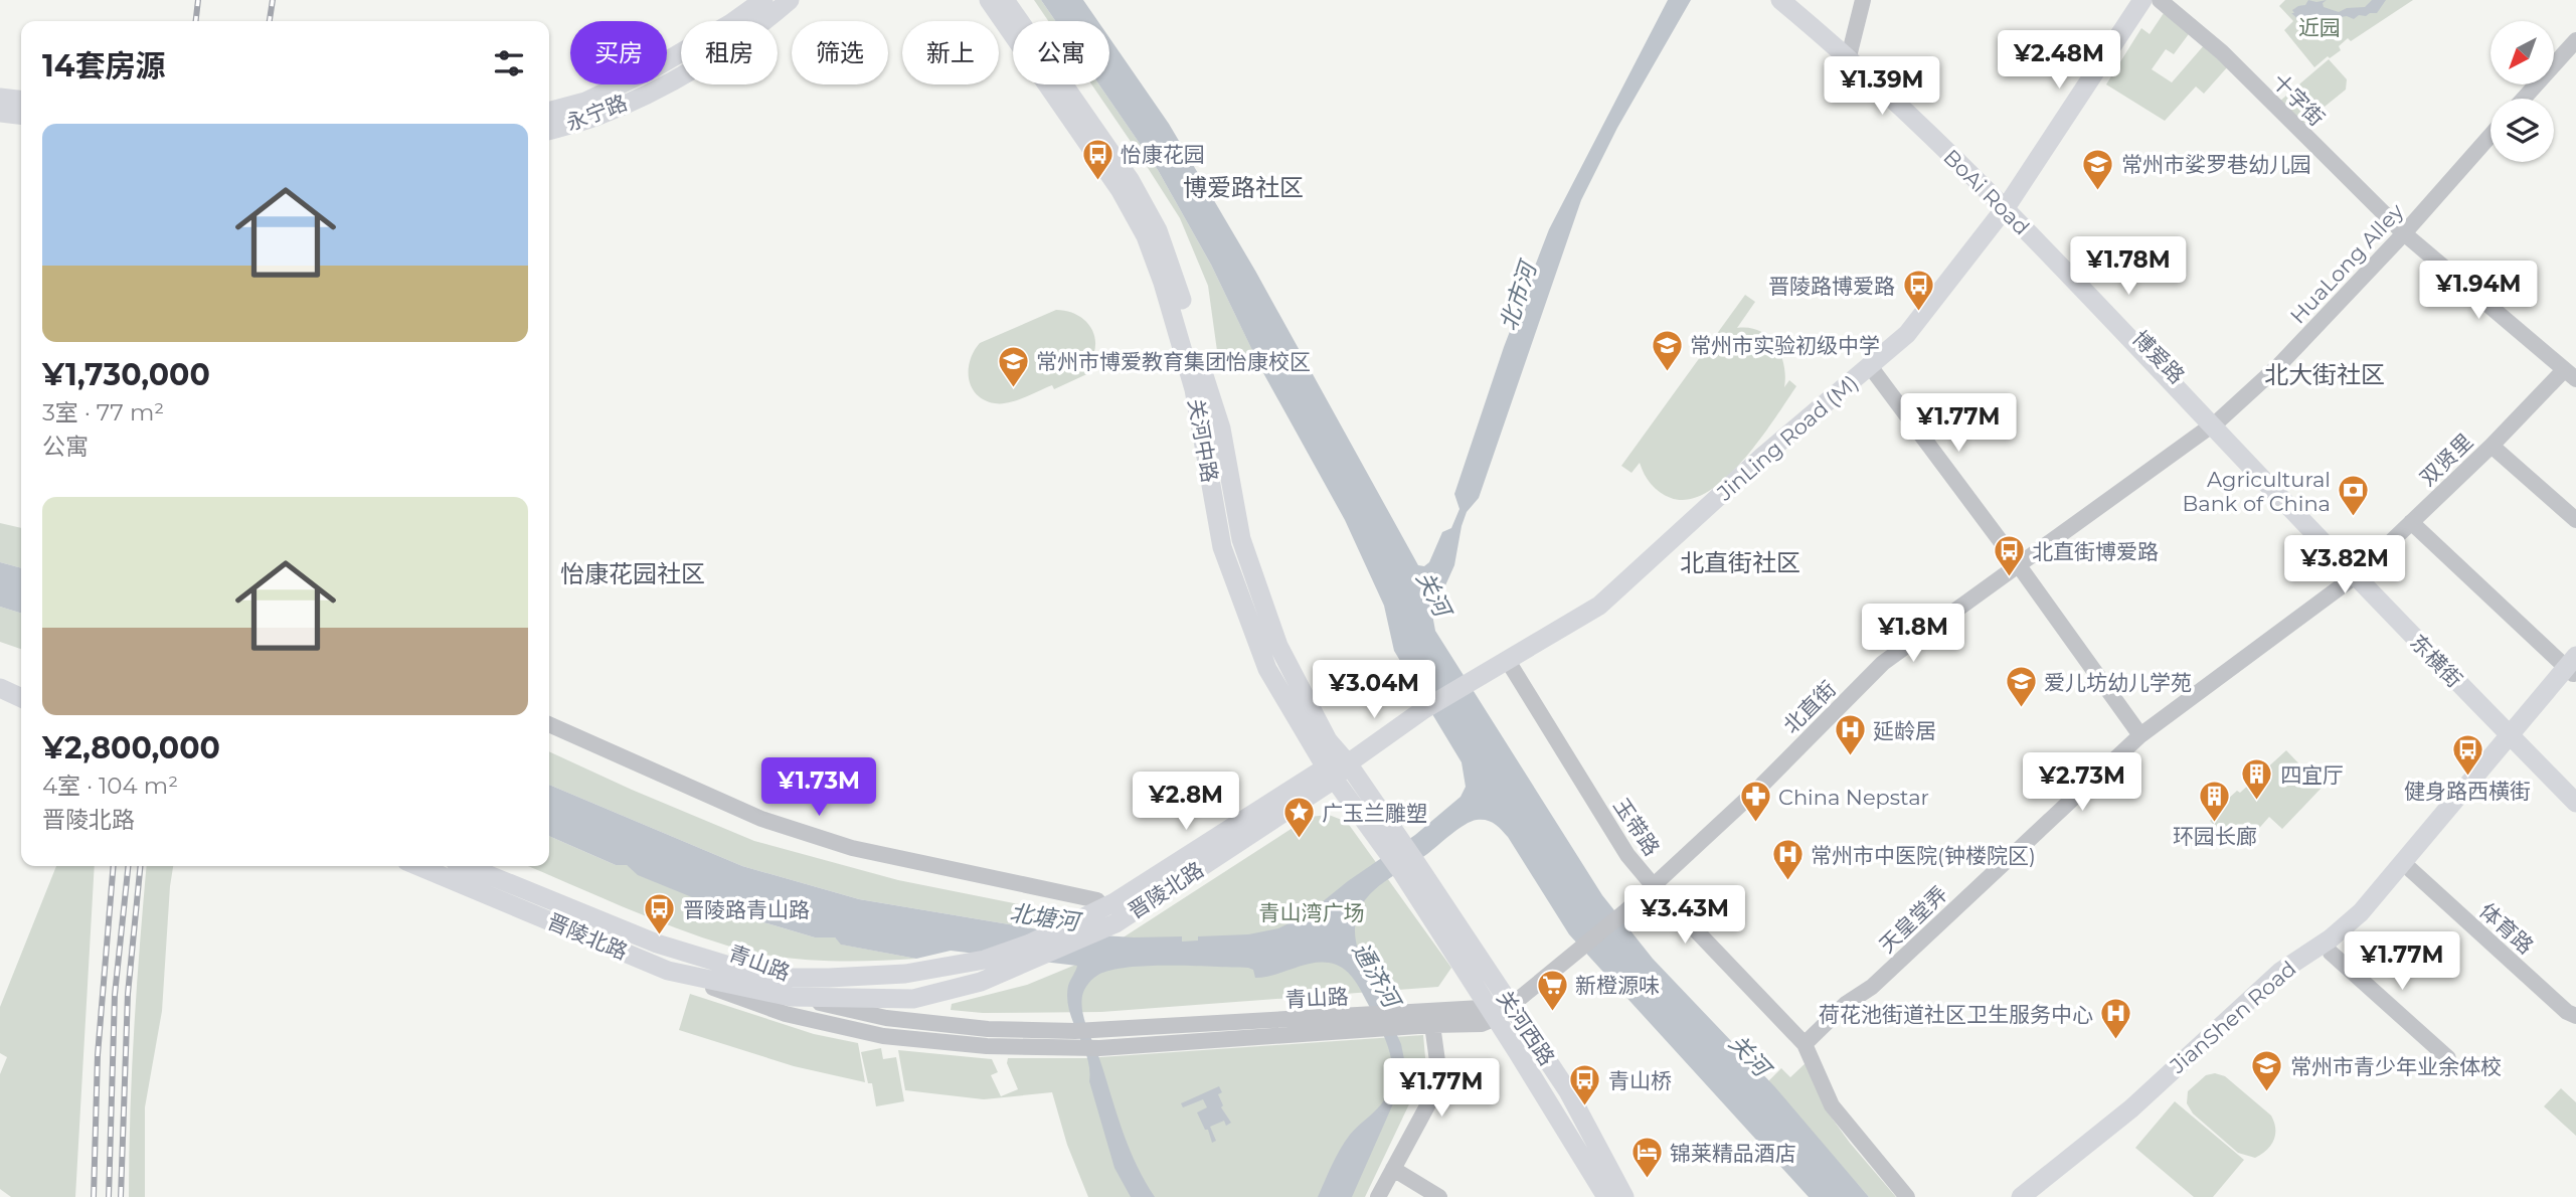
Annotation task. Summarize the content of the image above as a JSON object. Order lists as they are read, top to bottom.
{
  "streets": {
    "main road": [
      "永宁路",
      "BoAi Road",
      "博爱路",
      "JinLing Road (M)",
      "关河中路",
      "东横街",
      "晋陵北路",
      "JianShen Road",
      "关河西路"
    ],
    "street": [
      "十字街",
      "HuaLong Alley",
      "双贤里",
      "北直街",
      "玉带路",
      "天皇堂弄",
      "体育路",
      "青山路"
    ]
  },
  "crossings": [
    ["十字街", "HuaLong Alley"],
    ["十字街", "双贤里"],
    ["BoAi Road", "博爱路"],
    ["BoAi Road", "JinLing Road (M)"],
    ["HuaLong Alley", "博爱路"],
    ["HuaLong Alley", "东横街"],
    ["HuaLong Alley", "北直街"],
    ["博爱路", "JinLing Road (M)"],
    ["博爱路", "东横街"],
    ["博爱路", "北直街"],
    ["JinLing Road (M)", "关河中路"],
    ["JinLing Road (M)", "玉带路"],
    ["JinLing Road (M)", "晋陵北路"],
    ["关河中路", "晋陵北路"],
    ["关河中路", "关河西路"],
    ["双贤里", "东横街"],
    ["双贤里", "天皇堂弄"],
    ["东横街", "北直街"],
    ["东横街", "天皇堂弄"],
    ["东横街", "JianShen Road"],
    ["北直街", "玉带路"],
    ["北直街", "青山路"],
    ["北直街", "关河西路"],
    ["玉带路", "天皇堂弄"],
    ["晋陵北路", "青山路"],
    ["体育路", "JianShen Road"],
    ["青山路", "关河西路"]
  ],
  "districts": [
    "博爱路社区",
    "北大街社区",
    "北直街社区",
    "怡康花园社区"
  ],
  "water": [
    "北市河",
    "关河",
    "北塘河",
    "通济河"
  ],
  "parks": ["近园", "青山湾广场"],
  "places": {
    "bus stop": [
      "怡康花园",
      "晋陵路博爱路",
      "北直街博爱路",
      "健身路西横街",
      "晋陵路青山路",
      "青山桥"
    ],
    "school or university": [
      "常州市娑罗巷幼儿园",
      "常州市实验初级中学",
      "常州市博爱教育集团怡康校区",
      "爱儿坊幼儿学苑",
      "常州市青少年业余体校"
    ],
    "bank": ["Agricultural Bank of China"],
    "hospital": ["延龄居", "常州市中医院(钟楼院区)", "荷花池街道社区卫生服务中心"],
    "building": ["四宜厅", "环园长廊"],
    "pharmacy": ["China Nepstar"],
    "place": ["广玉兰雕塑"],
    "supermarket": ["新橙源味"],
    "hotel": ["锦莱精品酒店"]
  },
  "north": "bottom left",
  "page": {
    "chip": [
      "买房",
      "租房",
      "筛选",
      "新上",
      "公寓"
    ],
    "heading": "14套房源",
    "price": [
      "¥2.48M",
      "¥1.39M",
      "¥1.78M",
      "¥1.94M",
      "¥1.77M",
      "¥3.82M",
      "¥1.8M",
      "¥3.04M",
      "¥2.73M",
      "¥1.73M",
      "¥2.8M",
      "¥3.43M",
      "¥1.77M",
      "¥1.77M"
    ],
    "list": [
      {
        "name": "¥1,730,000",
        "note": "3室 · 77 m² · 公寓"
      },
      {
        "name": "¥2,800,000",
        "note": "4室 · 104 m² · 晋陵北路"
      }
    ]
  }
}
